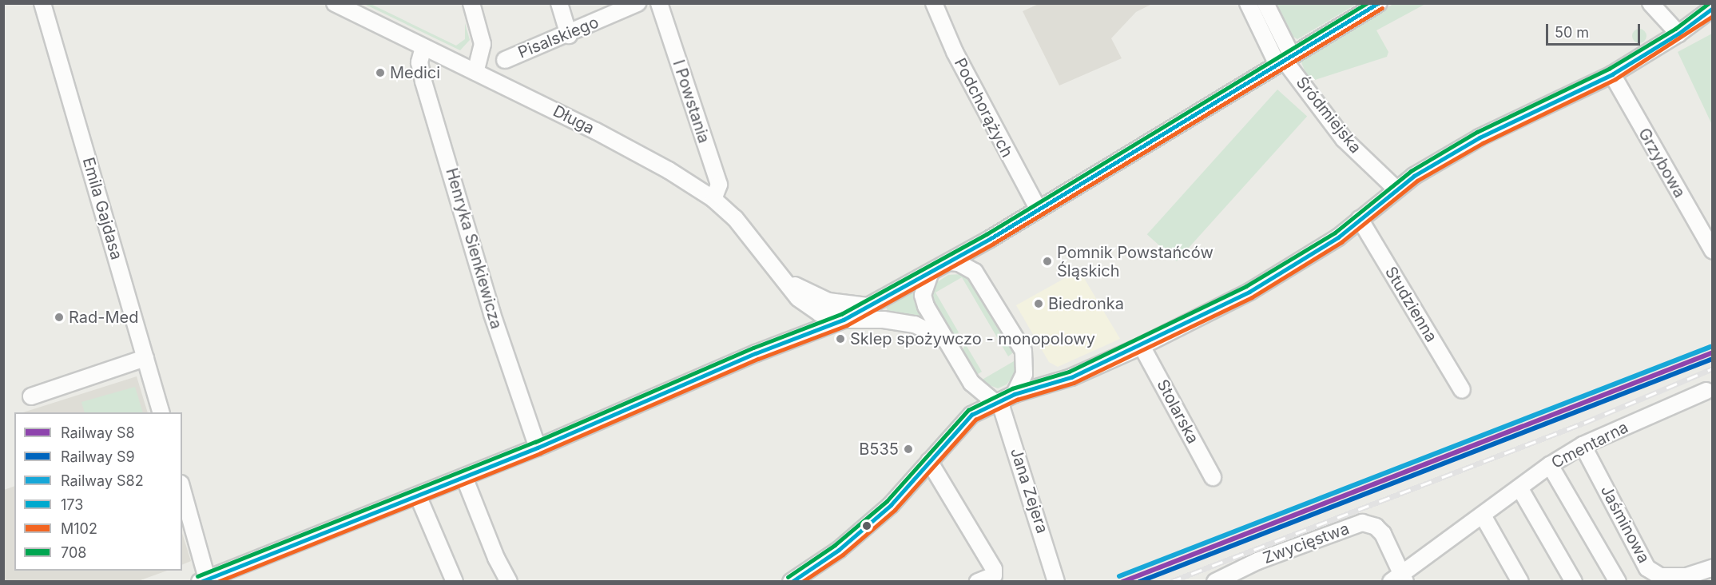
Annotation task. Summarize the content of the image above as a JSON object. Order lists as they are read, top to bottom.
{
  "streets": {
    "street": [
      "Pisalskiego",
      "I Powstania",
      "Podchorążych",
      "Śródmiejska",
      "Długa",
      "Grzybowa",
      "Emila Gajdasa",
      "Henryka Sienkiewicza",
      "Studzienna",
      "Stolarska",
      "Cmentarna",
      "Jana Zejera",
      "Jaśminowa",
      "Zwycięstwa"
    ]
  },
  "crossings": [
    ["I Powstania", "Długa"],
    ["Podchorążych", "Śródmiejska"],
    ["Śródmiejska", "Długa"],
    ["Długa", "Henryka Sienkiewicza"],
    ["Cmentarna", "Jaśminowa"],
    ["Cmentarna", "Zwycięstwa"]
  ],
  "places": [
    "Medici",
    "Pomnik Powstańców Śląskich",
    "Biedronka",
    "Rad-Med",
    "Sklep spożywczo - monopolowy",
    "B535"
  ],
  "lines": [
    "transit line 173",
    "transit line 708",
    "transit line M102",
    "rail line S82",
    "rail line S8",
    "rail line S9"
  ],
  "legend": [
    "Railway S8",
    "Railway S9",
    "Railway S82",
    "173",
    "M102",
    "708"
  ],
  "scale_bar": "50 m"
}
